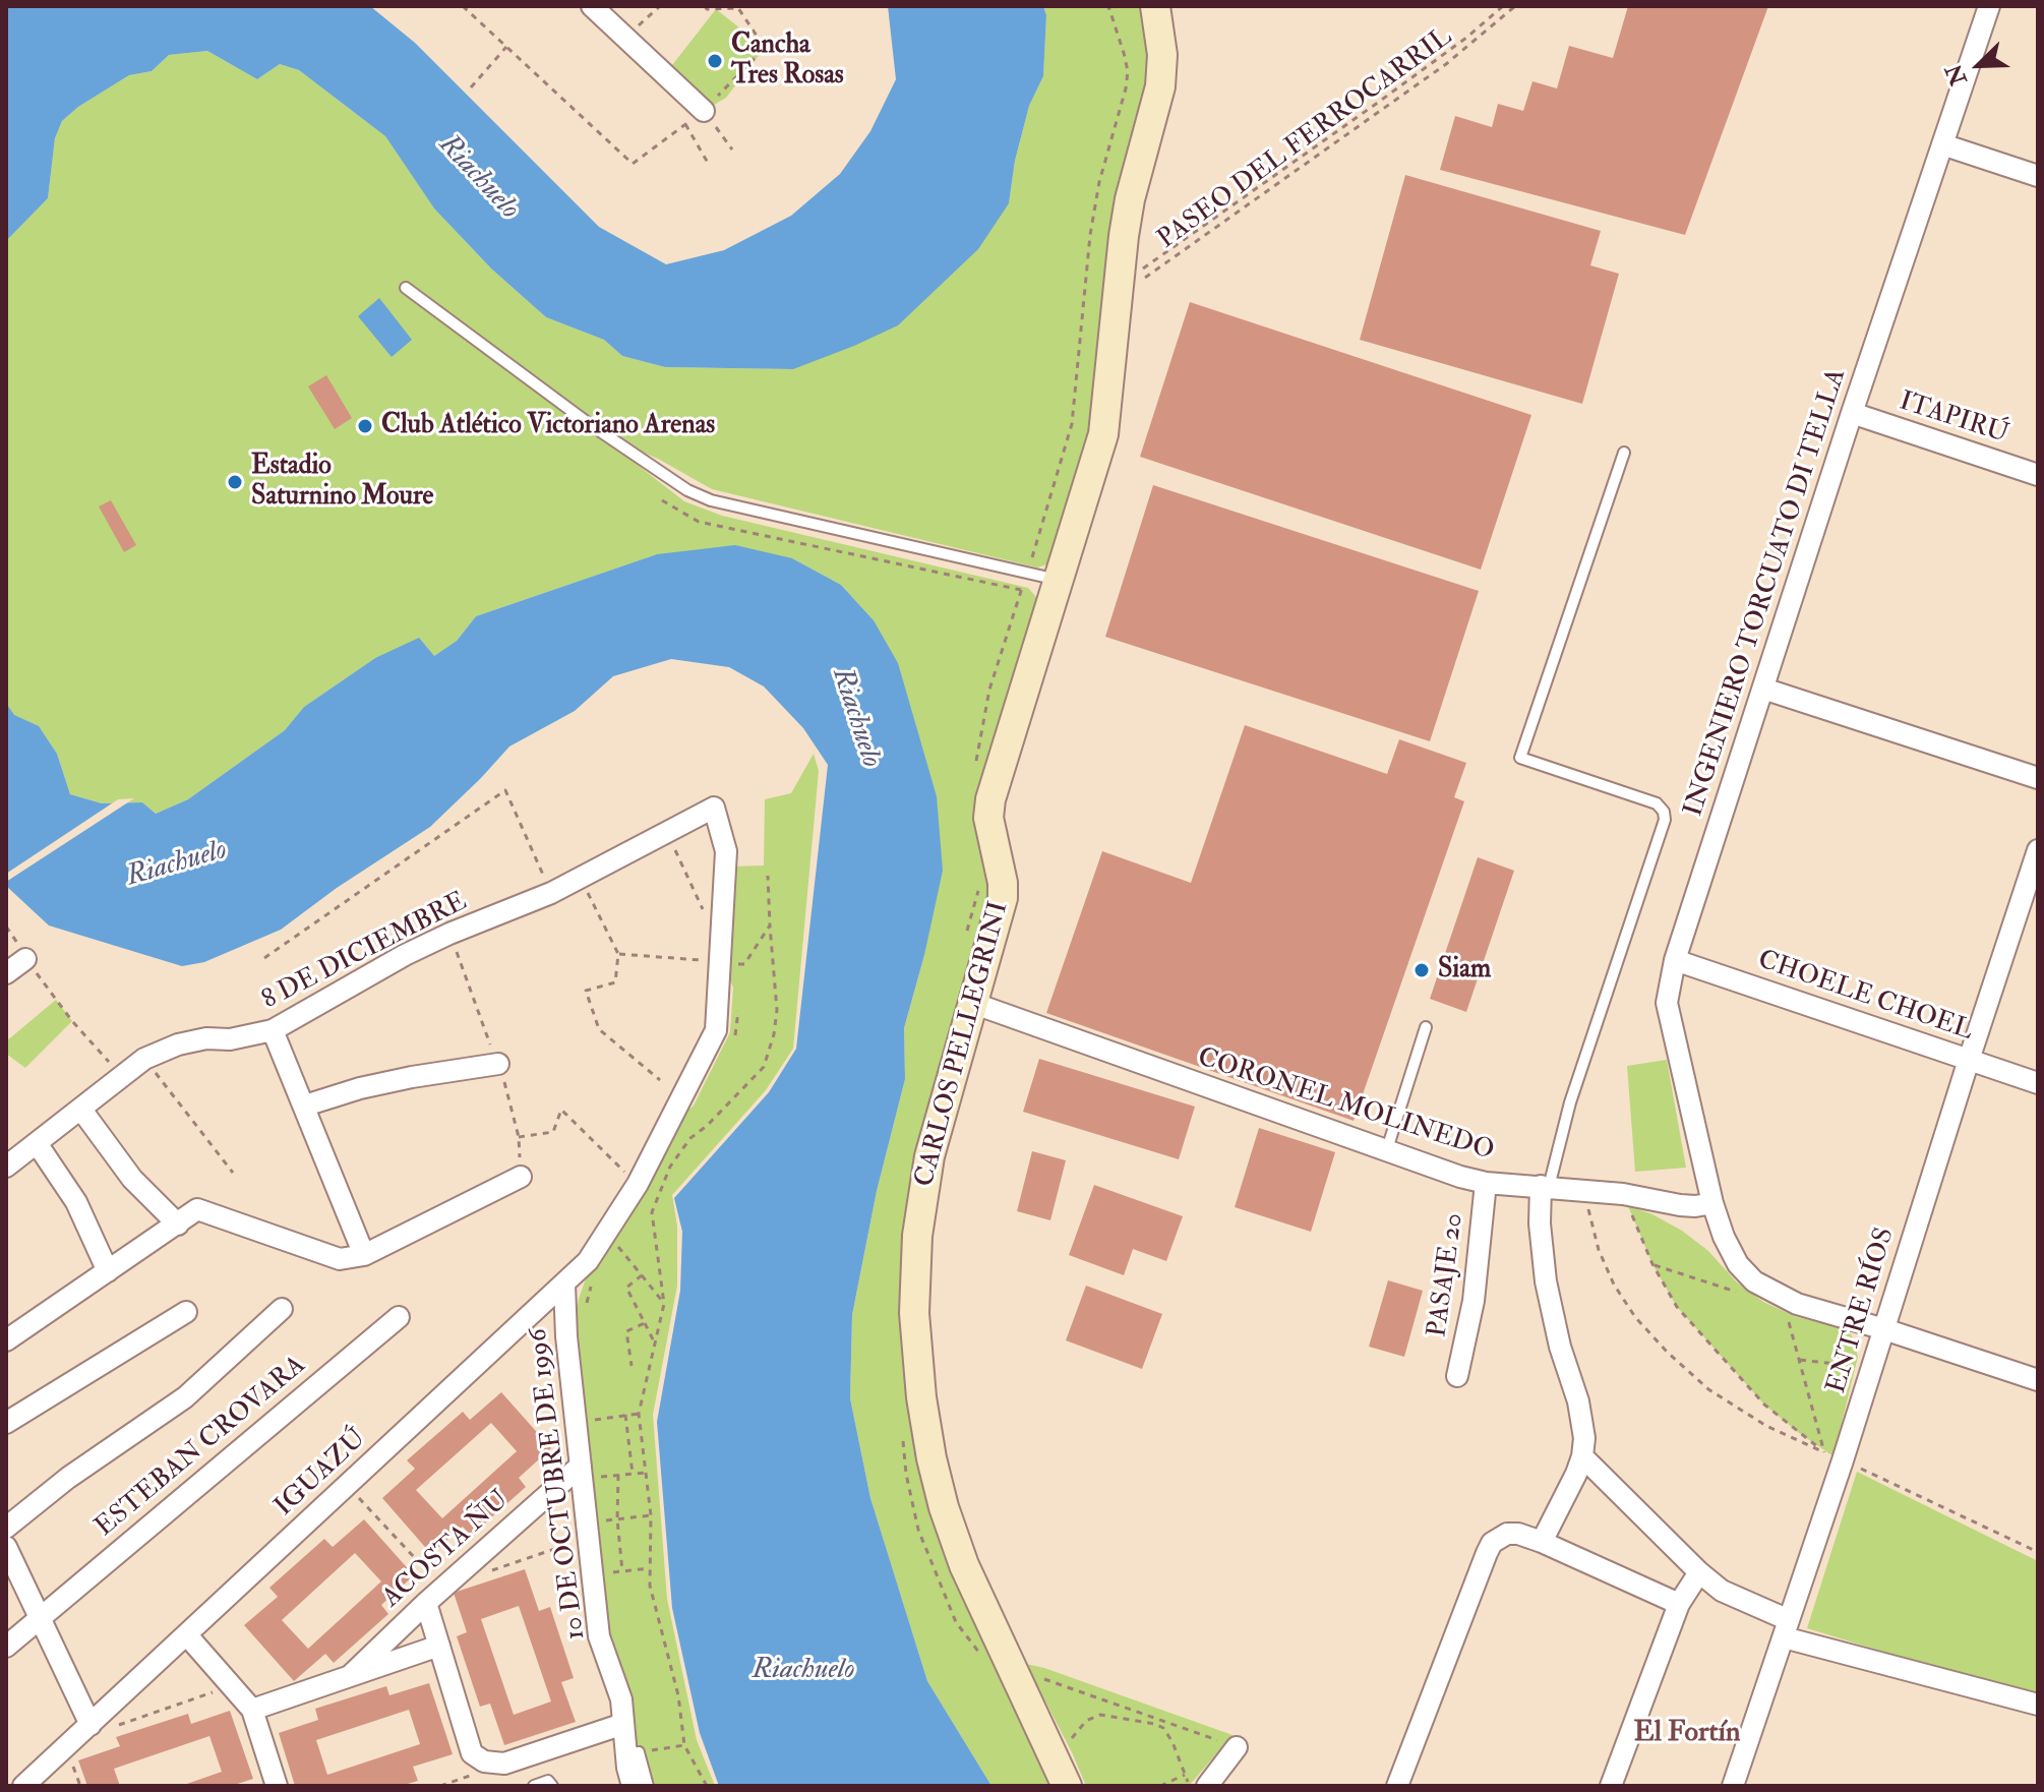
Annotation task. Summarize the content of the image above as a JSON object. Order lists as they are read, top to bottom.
{
  "streets": {
    "street": [
      "ITAPIRÚ",
      "INGENIERO TORCUATO DI TELLA",
      "8 DE DICIEMBRE",
      "CHOELE CHOEL",
      "CARLOS PELLEGRINI",
      "CORONEL MOLINEDO",
      "PASAJE 20",
      "ENTRE RÍOS",
      "ESTEBAN CROVARA",
      "IGUAZÚ",
      "10 DE OCTUBRE DE 1996",
      "ACOSTA ÑU"
    ],
    "path": ["PASEO DEL FERROCARRIL"]
  },
  "crossings": [
    ["PASEO DEL FERROCARRIL", "CARLOS PELLEGRINI"],
    ["ITAPIRÚ", "INGENIERO TORCUATO DI TELLA"],
    ["INGENIERO TORCUATO DI TELLA", "CHOELE CHOEL"],
    ["INGENIERO TORCUATO DI TELLA", "CORONEL MOLINEDO"],
    ["8 DE DICIEMBRE", "IGUAZÚ"],
    ["CHOELE CHOEL", "ENTRE RÍOS"],
    ["CARLOS PELLEGRINI", "CORONEL MOLINEDO"],
    ["CORONEL MOLINEDO", "PASAJE 20"],
    ["IGUAZÚ", "10 DE OCTUBRE DE 1996"],
    ["10 DE OCTUBRE DE 1996", "ACOSTA ÑU"]
  ],
  "districts": ["El Fortín"],
  "water": ["Riachuelo"],
  "places": [
    "Cancha Tres Rosas",
    "Club Atlético Victoriano Arenas",
    "Estadio Saturnino Moure",
    "Siam"
  ],
  "north": "bottom left"
}
